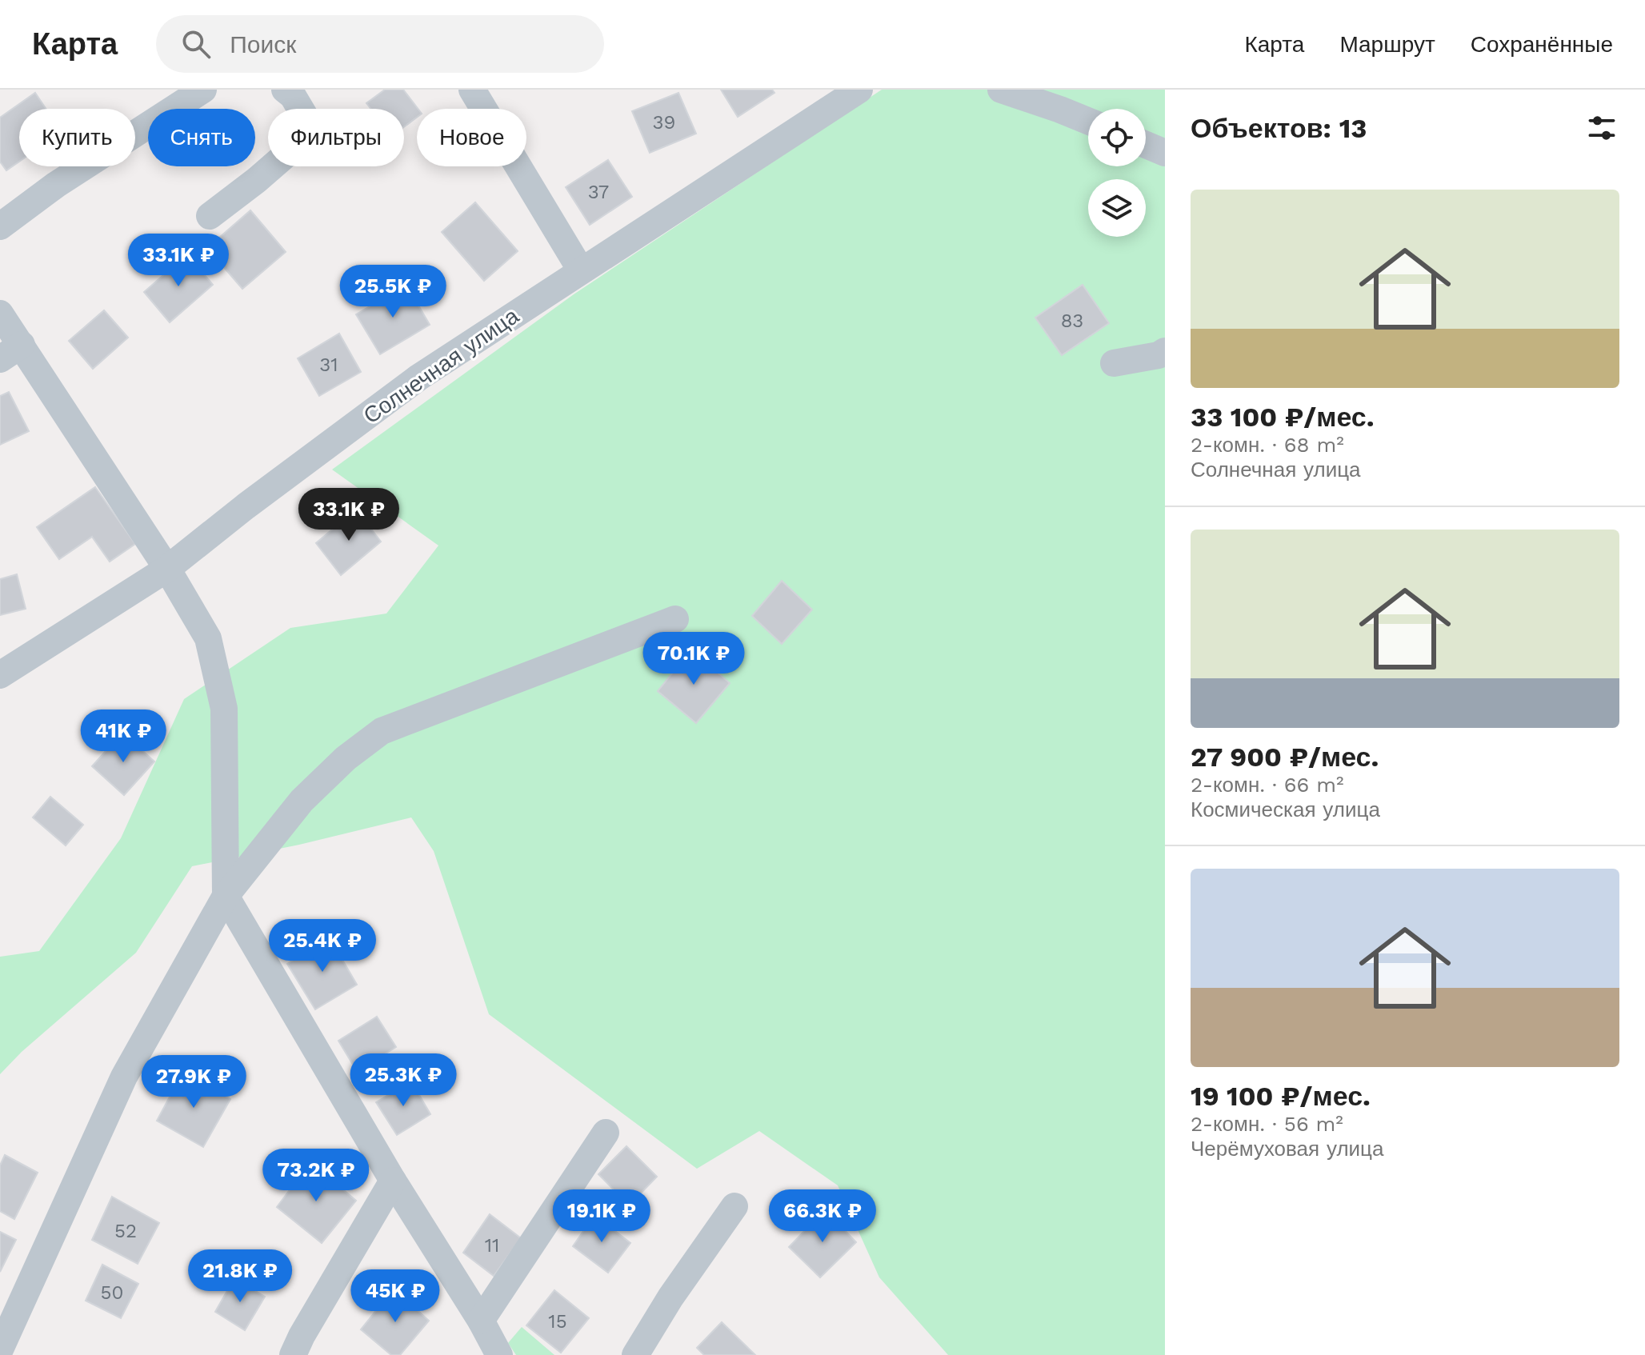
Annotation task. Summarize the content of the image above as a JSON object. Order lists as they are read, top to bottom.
{
  "streets": {
    "street": ["Солнечная улица"]
  },
  "house_numbers": [
    "39",
    "37",
    "83",
    "31",
    "52",
    "11",
    "50",
    "15"
  ],
  "page": {
    "header": "Карта",
    "search": "Поиск",
    "nav": ["Карта", "Маршрут", "Сохранённые"],
    "heading": "Объектов: 13",
    "chip": [
      "Купить",
      "Снять",
      "Фильтры",
      "Новое"
    ],
    "list": [
      {
        "name": "33 100 ₽/мес.",
        "note": "2-комн. · 68 m² · Солнечная улица"
      },
      {
        "name": "27 900 ₽/мес.",
        "note": "2-комн. · 66 m² · Космическая улица"
      },
      {
        "name": "19 100 ₽/мес.",
        "note": "2-комн. · 56 m² · Черёмуховая улица"
      }
    ],
    "price": [
      "33.1K ₽",
      "25.5K ₽",
      "33.1K ₽",
      "70.1K ₽",
      "41K ₽",
      "25.4K ₽",
      "25.3K ₽",
      "27.9K ₽",
      "73.2K ₽",
      "19.1K ₽",
      "66.3K ₽",
      "21.8K ₽",
      "45K ₽"
    ]
  }
}
